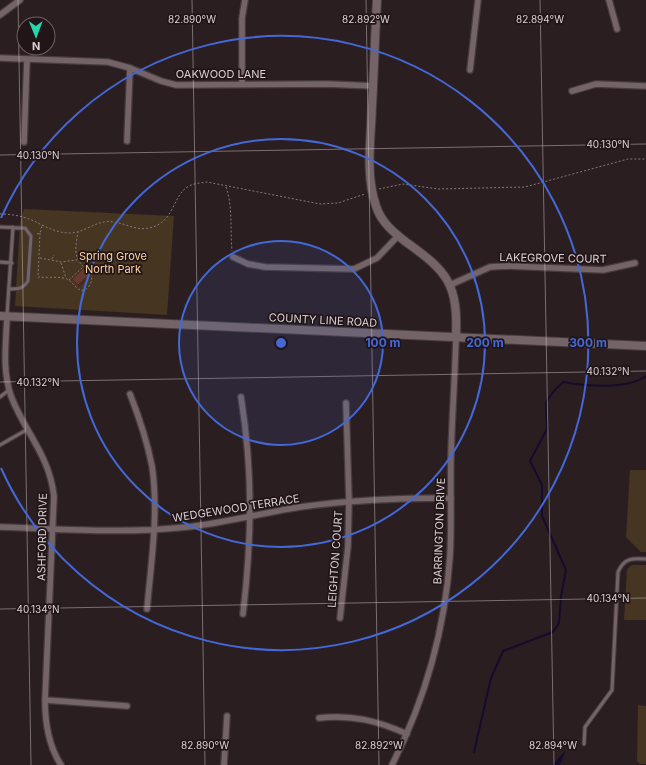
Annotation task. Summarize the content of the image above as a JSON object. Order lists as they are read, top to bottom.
{
  "streets": {
    "main road": ["COUNTY LINE ROAD"],
    "street": [
      "OAKWOOD LANE",
      "LAKEGROVE COURT",
      "WEDGEWOOD TERRACE",
      "BARRINGTON DRIVE",
      "ASHFORD DRIVE",
      "LEIGHTON COURT"
    ]
  },
  "crossings": [
    ["COUNTY LINE ROAD", "BARRINGTON DRIVE"],
    ["COUNTY LINE ROAD", "ASHFORD DRIVE"],
    ["WEDGEWOOD TERRACE", "BARRINGTON DRIVE"],
    ["WEDGEWOOD TERRACE", "ASHFORD DRIVE"],
    ["WEDGEWOOD TERRACE", "LEIGHTON COURT"]
  ],
  "parks": ["Spring Grove North Park"],
  "north": "bottom",
  "coordinates": [
    "82.890°W",
    "82.892°W",
    "82.894°W",
    "40.130°N",
    "40.132°N",
    "40.134°N"
  ],
  "rings": ["100 m", "200 m", "300 m"]
}
